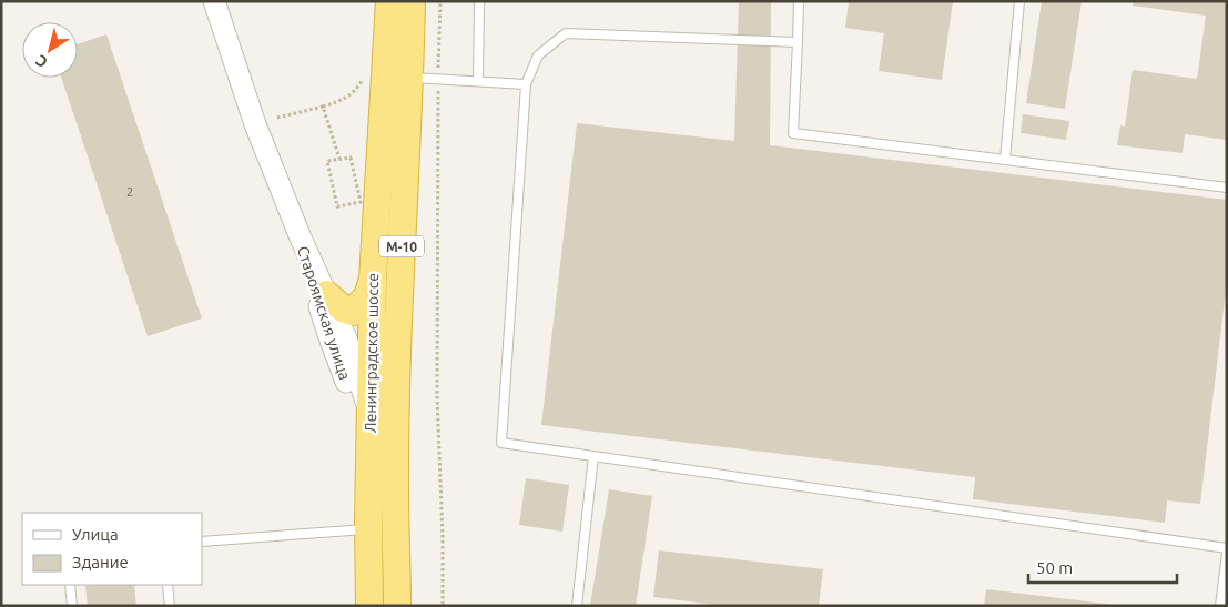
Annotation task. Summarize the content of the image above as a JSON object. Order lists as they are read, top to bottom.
{
  "streets": {
    "highway": ["М-10", "Ленинградское шоссе"],
    "street": ["Староямская улица"]
  },
  "crossings": [
    ["Староямская улица", "Ленинградское шоссе"]
  ],
  "house_numbers": ["2"],
  "legend": ["Улица", "Здание"],
  "scale_bar": "50 m",
  "north": "bottom left"
}
